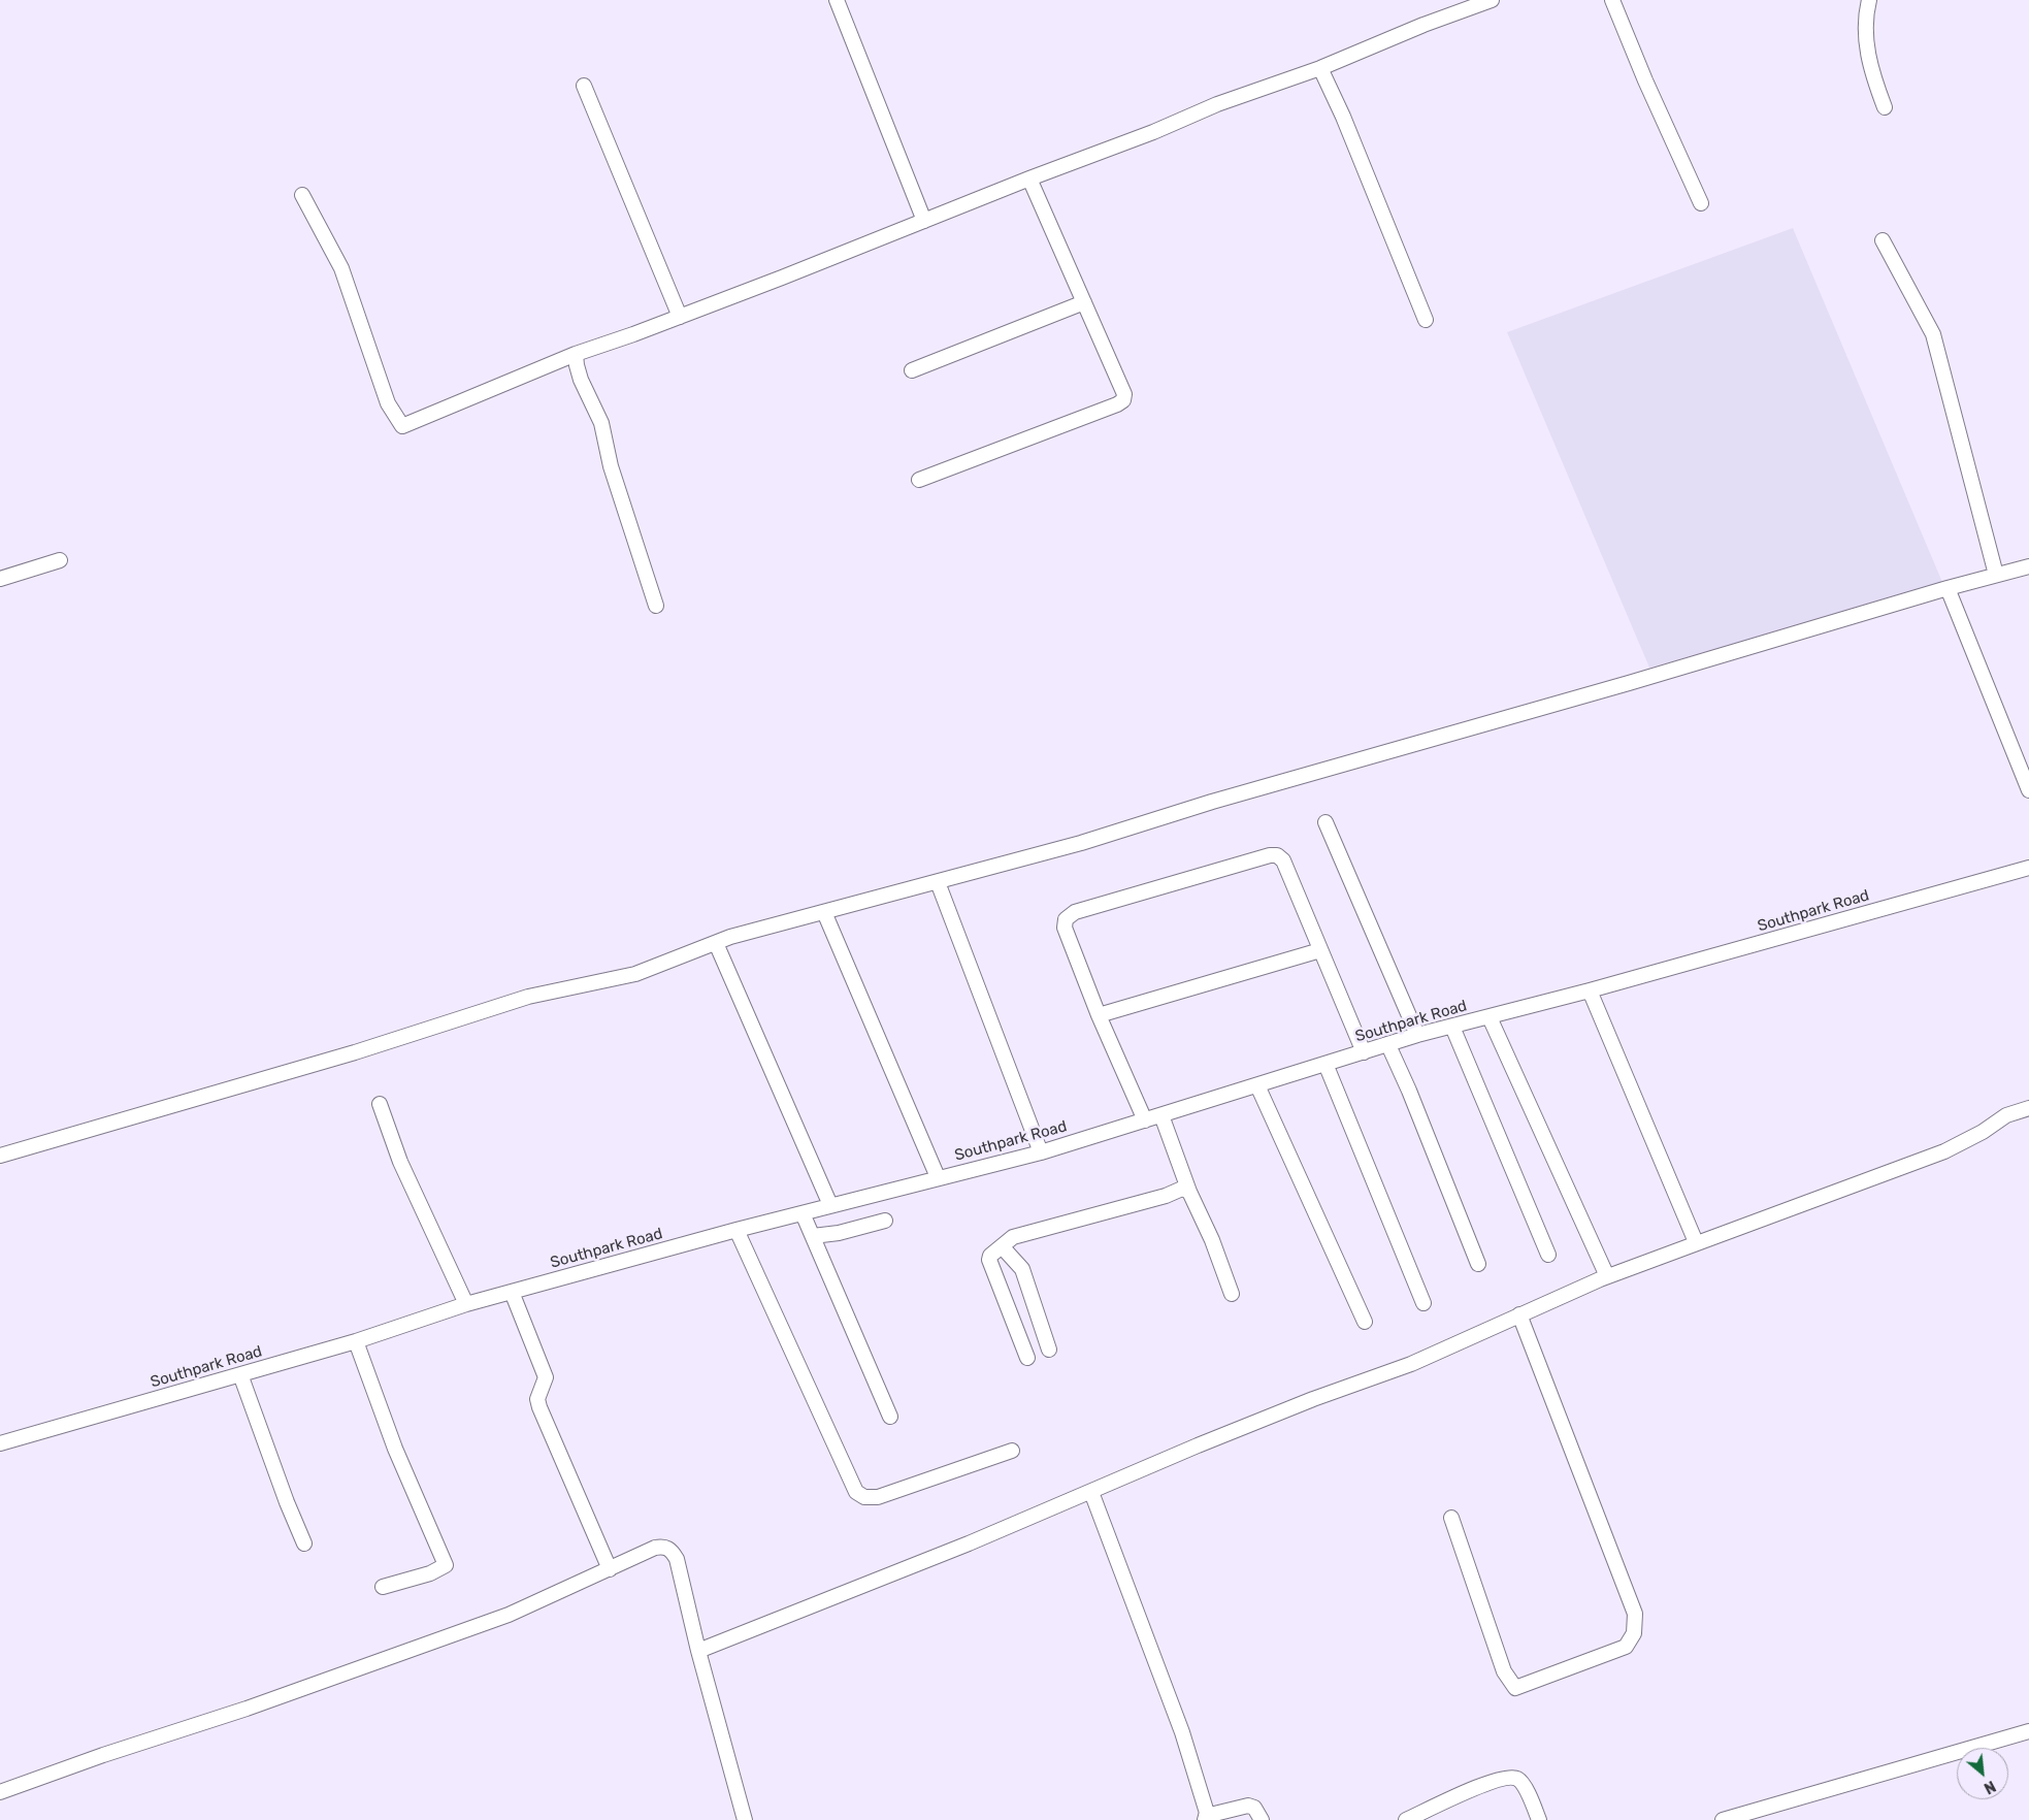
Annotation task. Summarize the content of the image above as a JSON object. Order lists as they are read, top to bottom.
{
  "streets": {
    "street": ["Southpark Road"]
  },
  "north": "bottom right"
}
